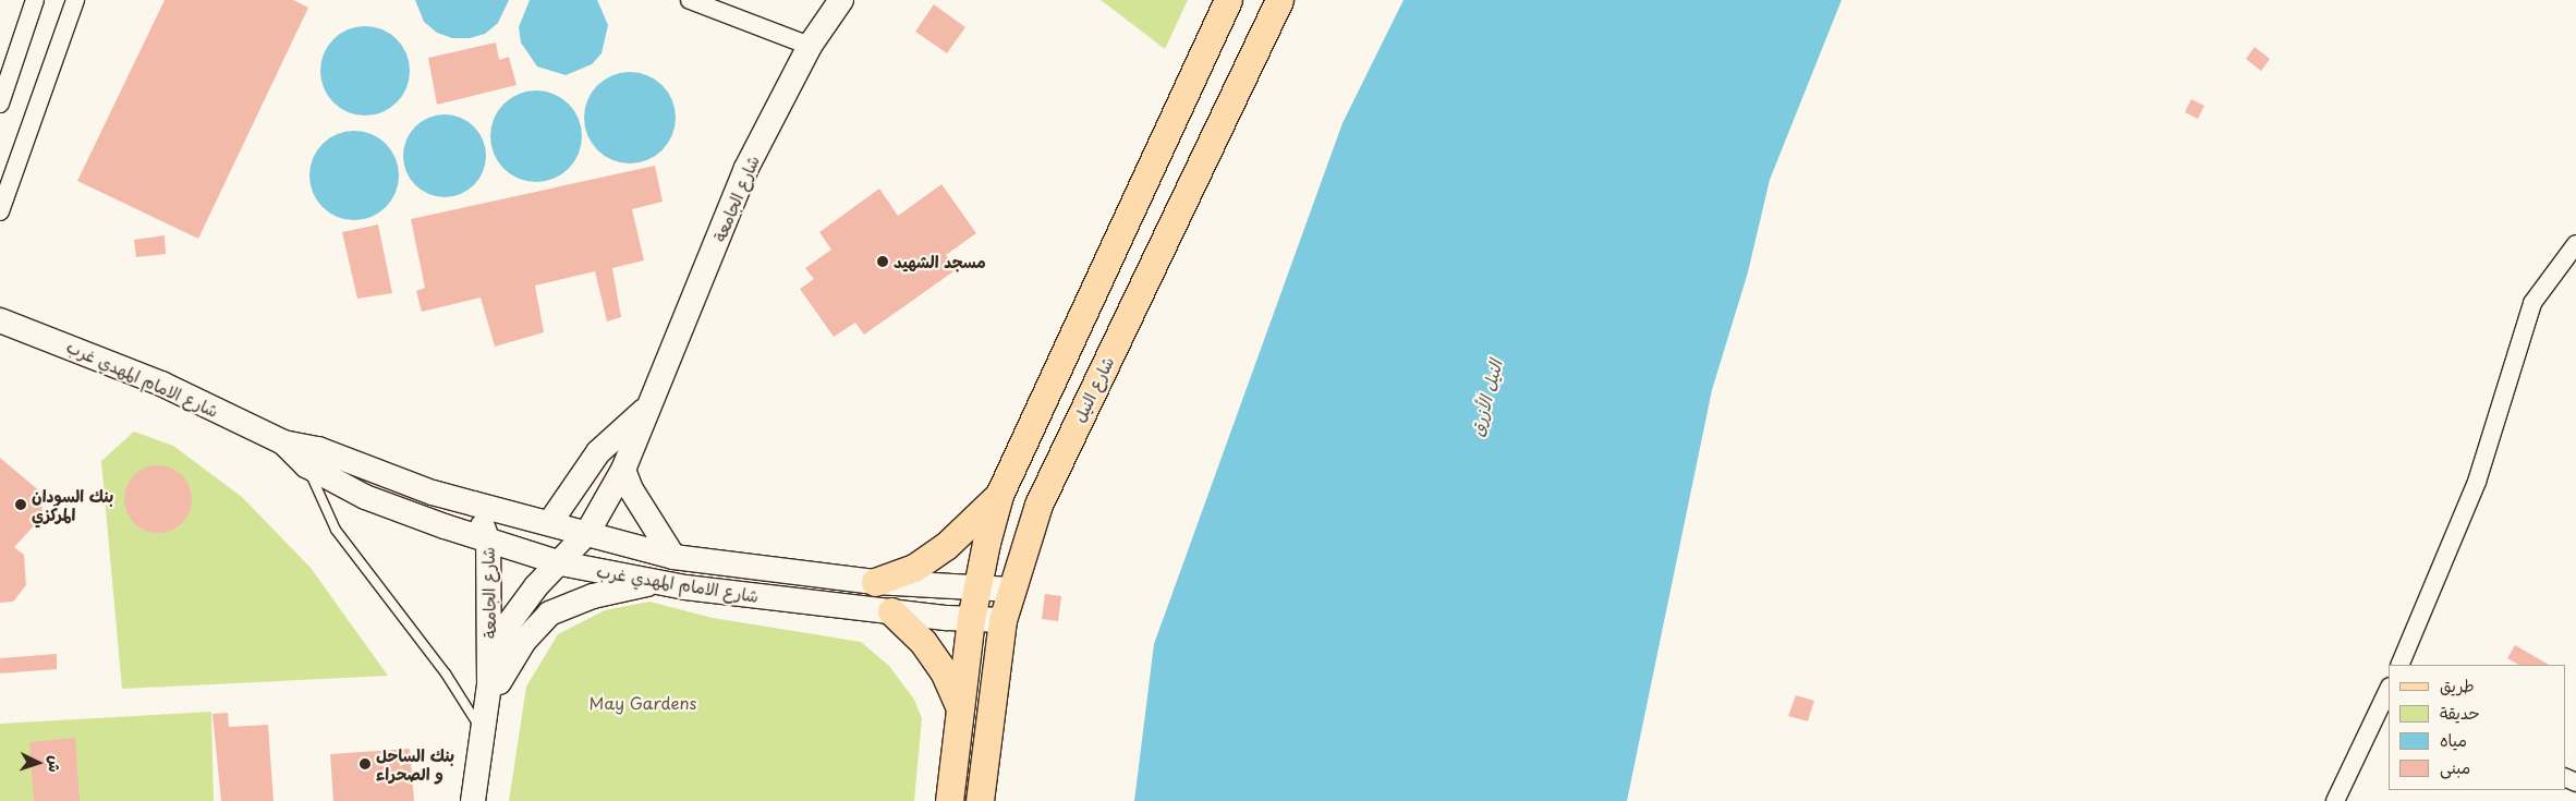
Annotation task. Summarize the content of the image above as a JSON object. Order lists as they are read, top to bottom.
{
  "streets": {
    "main road": ["شارع الجامعة", "شارع الامام المهدي غرب", "شارع النيل"]
  },
  "crossings": [
    ["شارع الجامعة", "شارع الامام المهدي غرب"],
    ["شارع الامام المهدي غرب", "شارع النيل"]
  ],
  "water": ["النيل الأزرق"],
  "parks": ["May Gardens"],
  "places": ["مسجد الشهيد", "بنك السودان المركزي", "بنك الساحل و الصحراء"],
  "legend": [
    "طريق",
    "حديقة",
    "مياه",
    "مبنى"
  ],
  "north": "right"
}
